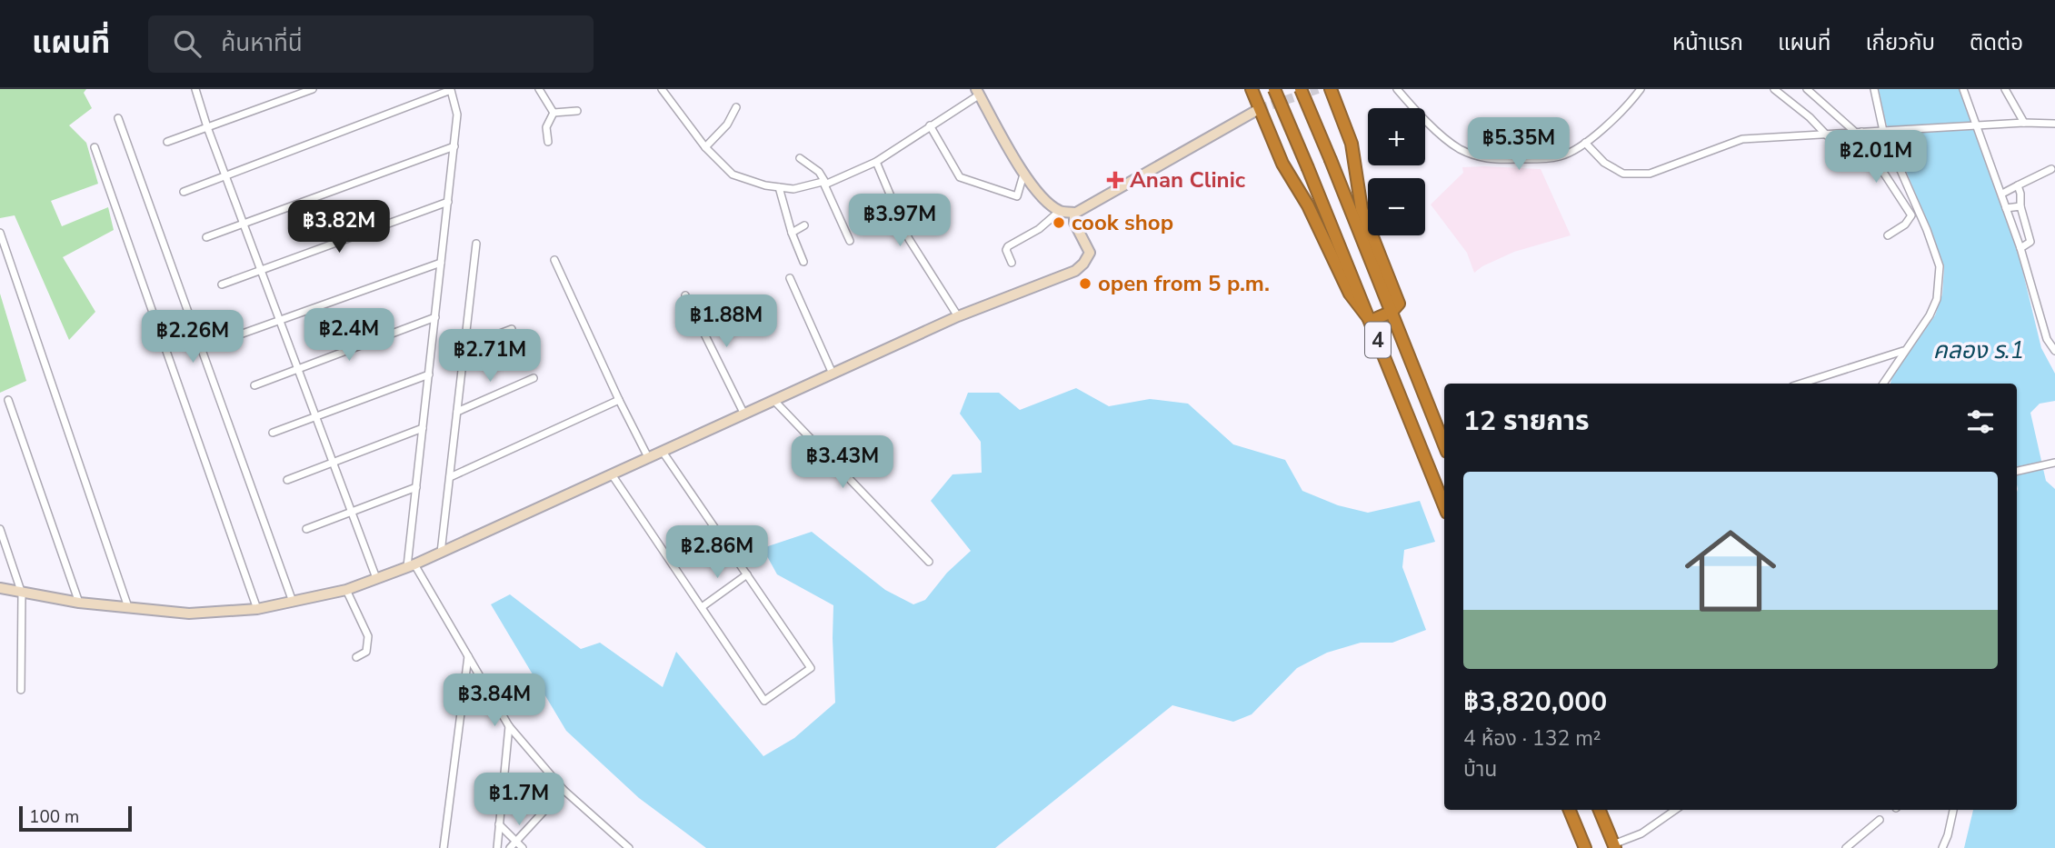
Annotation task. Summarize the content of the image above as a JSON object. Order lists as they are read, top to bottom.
{
  "streets": {
    "highway": ["4"]
  },
  "water": ["คลอง ร.1"],
  "places": {
    "health": ["Anan Clinic"],
    "other": ["cook shop", "open from 5 p.m."]
  },
  "scale_bar": "100 m",
  "page": {
    "header": "แผนที่",
    "search": "ค้นหาที่นี่",
    "nav": [
      "หน้าแรก",
      "แผนที่",
      "เกี่ยวกับ",
      "ติดต่อ"
    ],
    "map_buttons": ["+", "−"],
    "price": [
      "฿5.35M",
      "฿2.01M",
      "฿3.97M",
      "฿3.82M",
      "฿1.88M",
      "฿2.4M",
      "฿2.26M",
      "฿2.71M",
      "฿3.43M",
      "฿2.86M",
      "฿3.84M",
      "฿1.7M"
    ],
    "heading": "12 รายการ",
    "list": [
      {
        "name": "฿3,820,000",
        "note": "4 ห้อง · 132 m² · บ้าน"
      }
    ],
    "scale": "100 m"
  }
}
